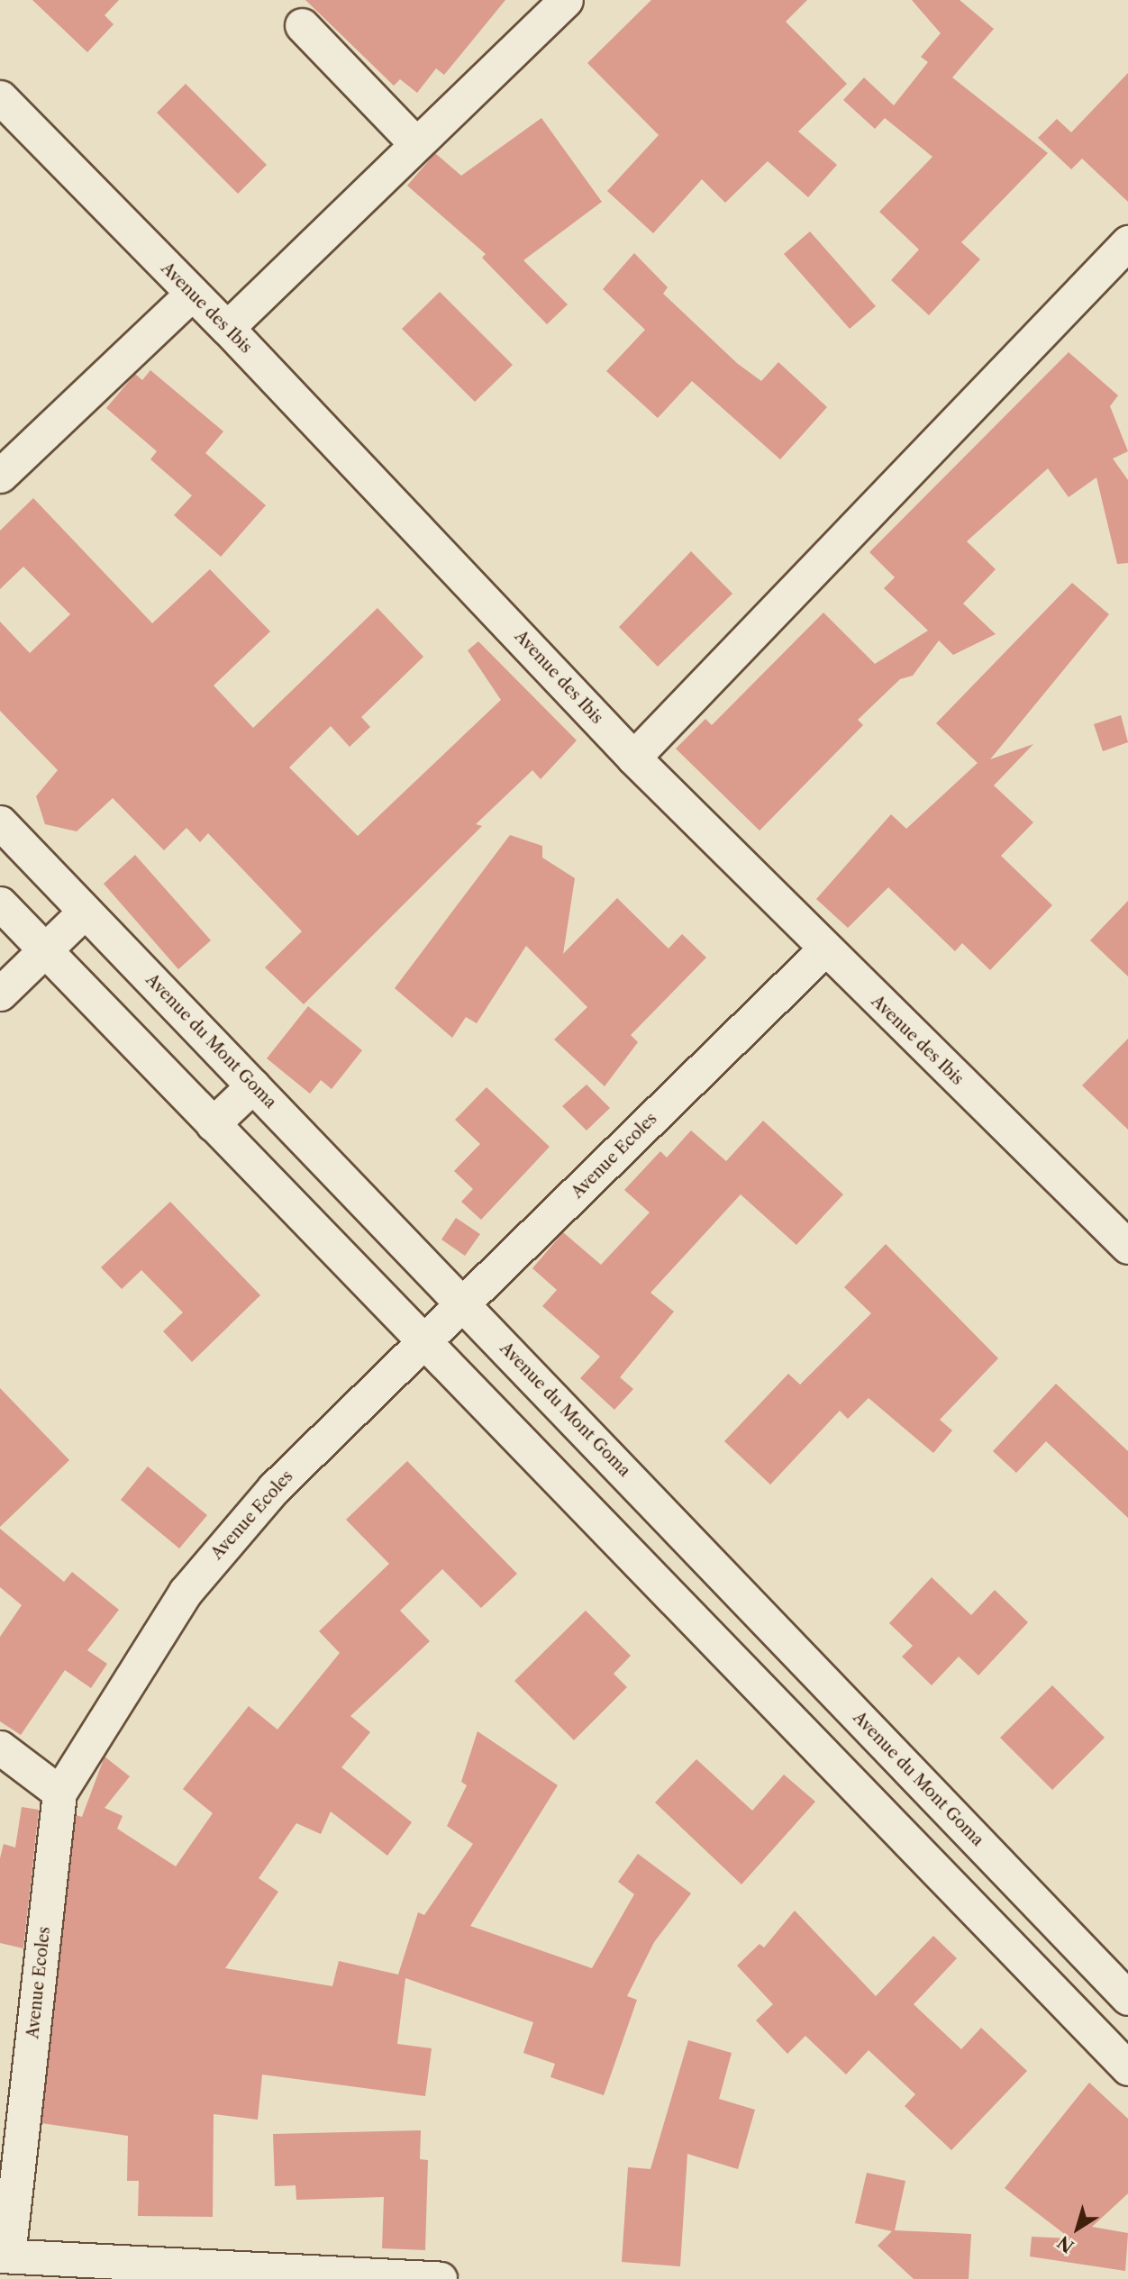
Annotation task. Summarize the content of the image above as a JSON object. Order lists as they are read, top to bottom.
{
  "streets": {
    "street": ["Avenue des Ibis", "Avenue du Mont Goma", "Avenue Ecoles"]
  },
  "crossings": [
    ["Avenue des Ibis", "Avenue Ecoles"],
    ["Avenue du Mont Goma", "Avenue Ecoles"]
  ],
  "north": "bottom left"
}
